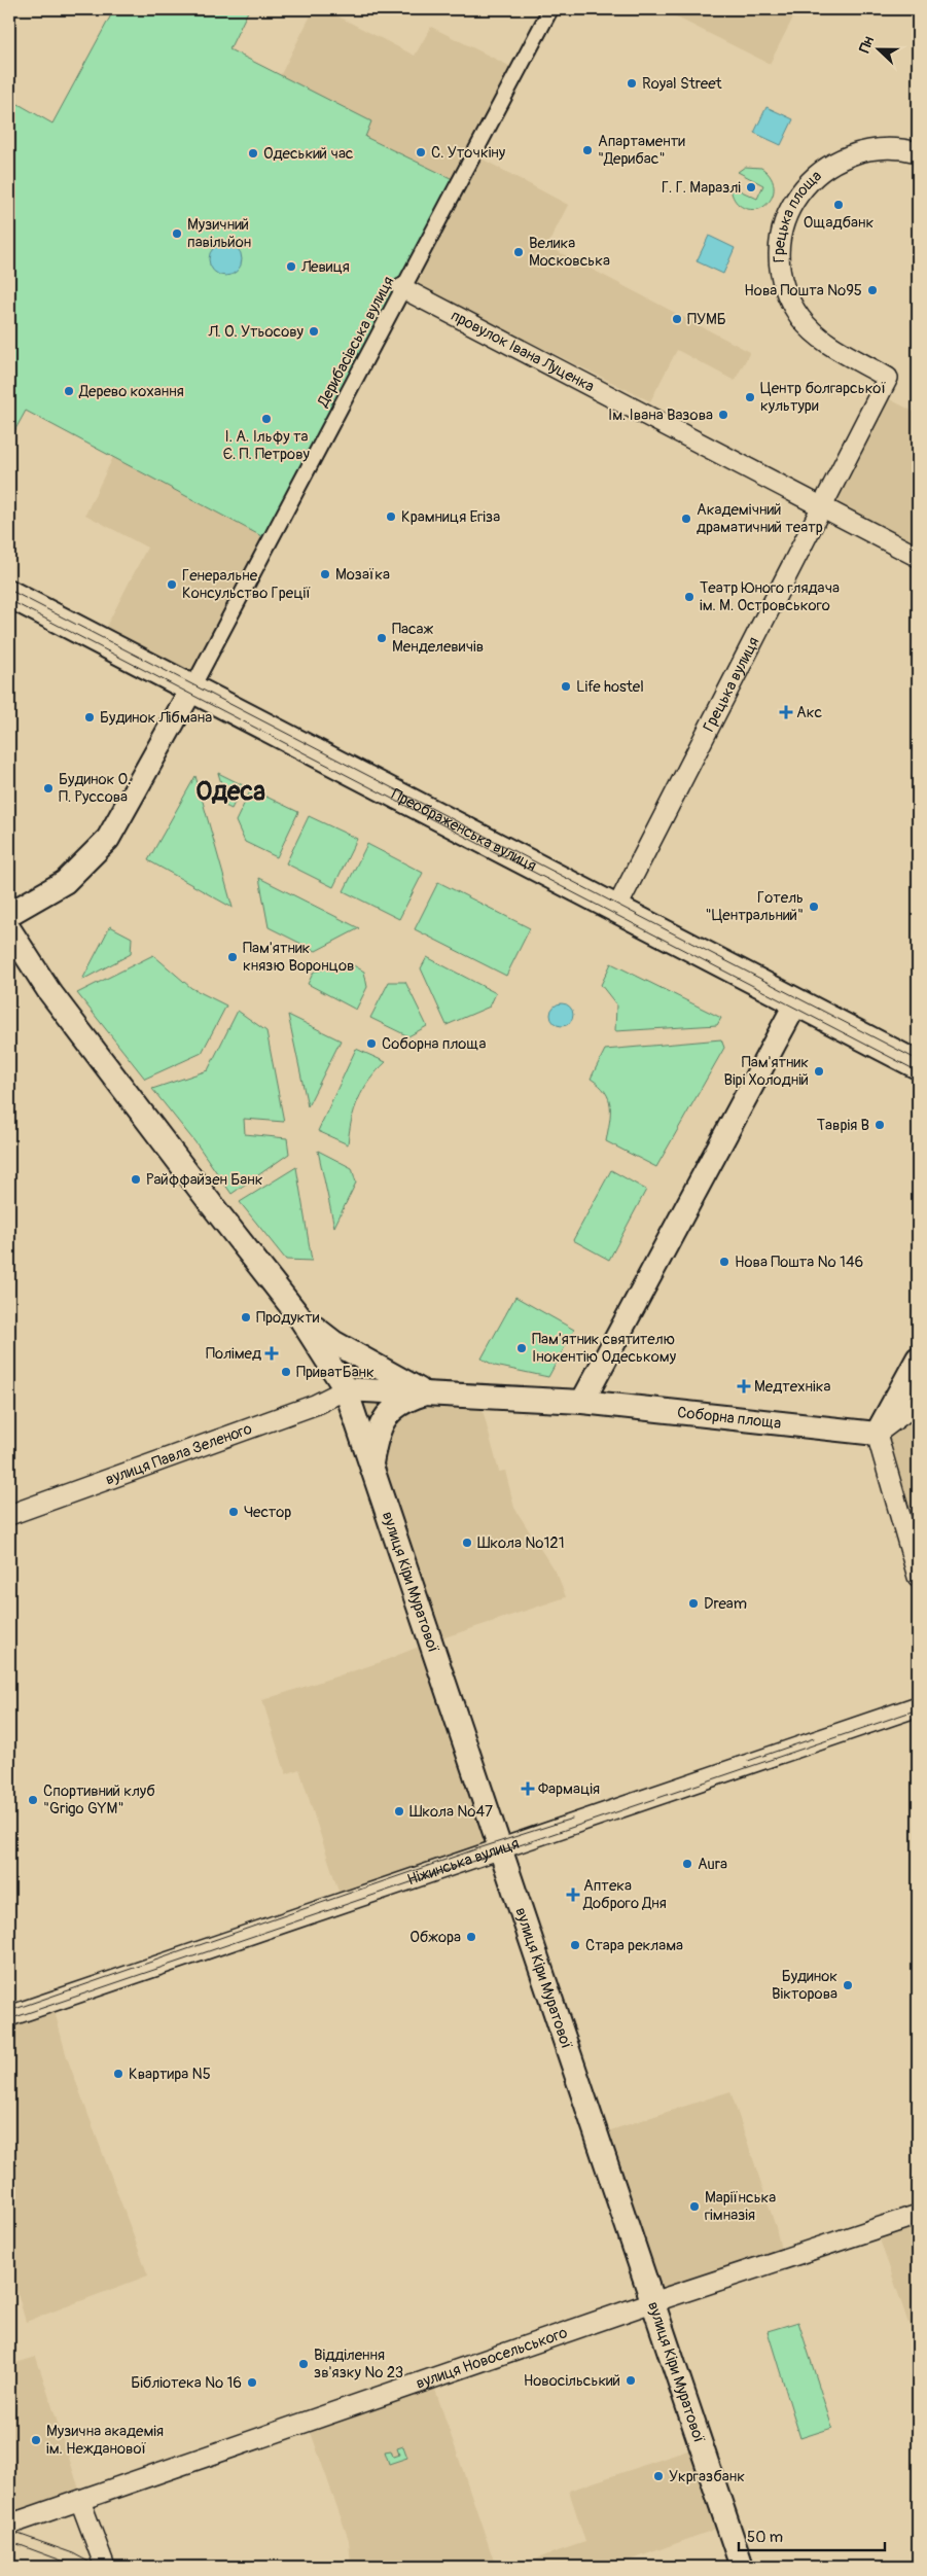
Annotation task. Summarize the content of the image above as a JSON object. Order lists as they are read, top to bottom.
{
  "streets": {
    "main road": ["Преображенська вулиця"],
    "street": [
      "Грецька площа",
      "Дерибасівська вулиця",
      "провулок Івана Луценка",
      "Грецька вулиця",
      "Соборна площа",
      "вулиця Павла Зеленого",
      "вулиця Кіри Муратової",
      "Ніжинська вулиця",
      "вулиця Новосельського"
    ]
  },
  "crossings": [
    ["Грецька площа", "Грецька вулиця"],
    ["Дерибасівська вулиця", "провулок Івана Луценка"],
    ["Дерибасівська вулиця", "Преображенська вулиця"],
    ["провулок Івана Луценка", "Грецька вулиця"],
    ["Грецька вулиця", "Преображенська вулиця"],
    ["Соборна площа", "вулиця Павла Зеленого"],
    ["Соборна площа", "вулиця Кіри Муратової"],
    ["вулиця Павла Зеленого", "вулиця Кіри Муратової"],
    ["вулиця Кіри Муратової", "Ніжинська вулиця"],
    ["вулиця Кіри Муратової", "вулиця Новосельського"]
  ],
  "districts": ["Одеса"],
  "places": {
    "other": [
      "Royal Street",
      "Апартаменти \"Дерибас\"",
      "С. Уточкіну",
      "Одеський час",
      "Г. Г. Маразлі",
      "Ощадбанк",
      "Музичний павільйон",
      "Велика Московська",
      "Левиця",
      "Нова Пошта №95",
      "ПУМБ",
      "Л. О. Утьосову",
      "Дерево кохання",
      "Центр болгарської культури",
      "Ім. Івана Вазова",
      "І. А. Ільфу та Є. П. Петрову",
      "Крамниця Егіза",
      "Академічний драматичний театр",
      "Мозаїка",
      "Генеральне Консульство Греції",
      "Театр Юного глядача ім. М. Островського",
      "Пасаж Менделевичів",
      "Life hostel",
      "Будинок Лібмана",
      "Будинок О. П. Руссова",
      "Готель \"Центральний\"",
      "Пам'ятник князю Воронцов",
      "Соборна площа",
      "Пам'ятник Вірі Холодній",
      "Таврія В",
      "Райффайзен Банк",
      "Нова Пошта № 146",
      "Продукти",
      "Пам'ятник святителю Інокентію Одеському",
      "ПриватБанк",
      "Честор",
      "Школа №121",
      "Dream",
      "Спортивний клуб \"Grigo GYM\"",
      "Школа №47",
      "Aura",
      "Обжора",
      "Стара реклама",
      "Будинок Вікторова",
      "Квартира N5",
      "Маріїнська гімназія",
      "Відділення зв'язку № 23",
      "Новосільський",
      "Бібліотека № 16",
      "Музична академія ім. Нежданової",
      "Укргазбанк"
    ],
    "health": [
      "Акс",
      "Полімед",
      "Медтехніка",
      "Фармація",
      "Аптека Доброго Дня"
    ]
  },
  "scale_bar": "50 m",
  "north": "left"
}
